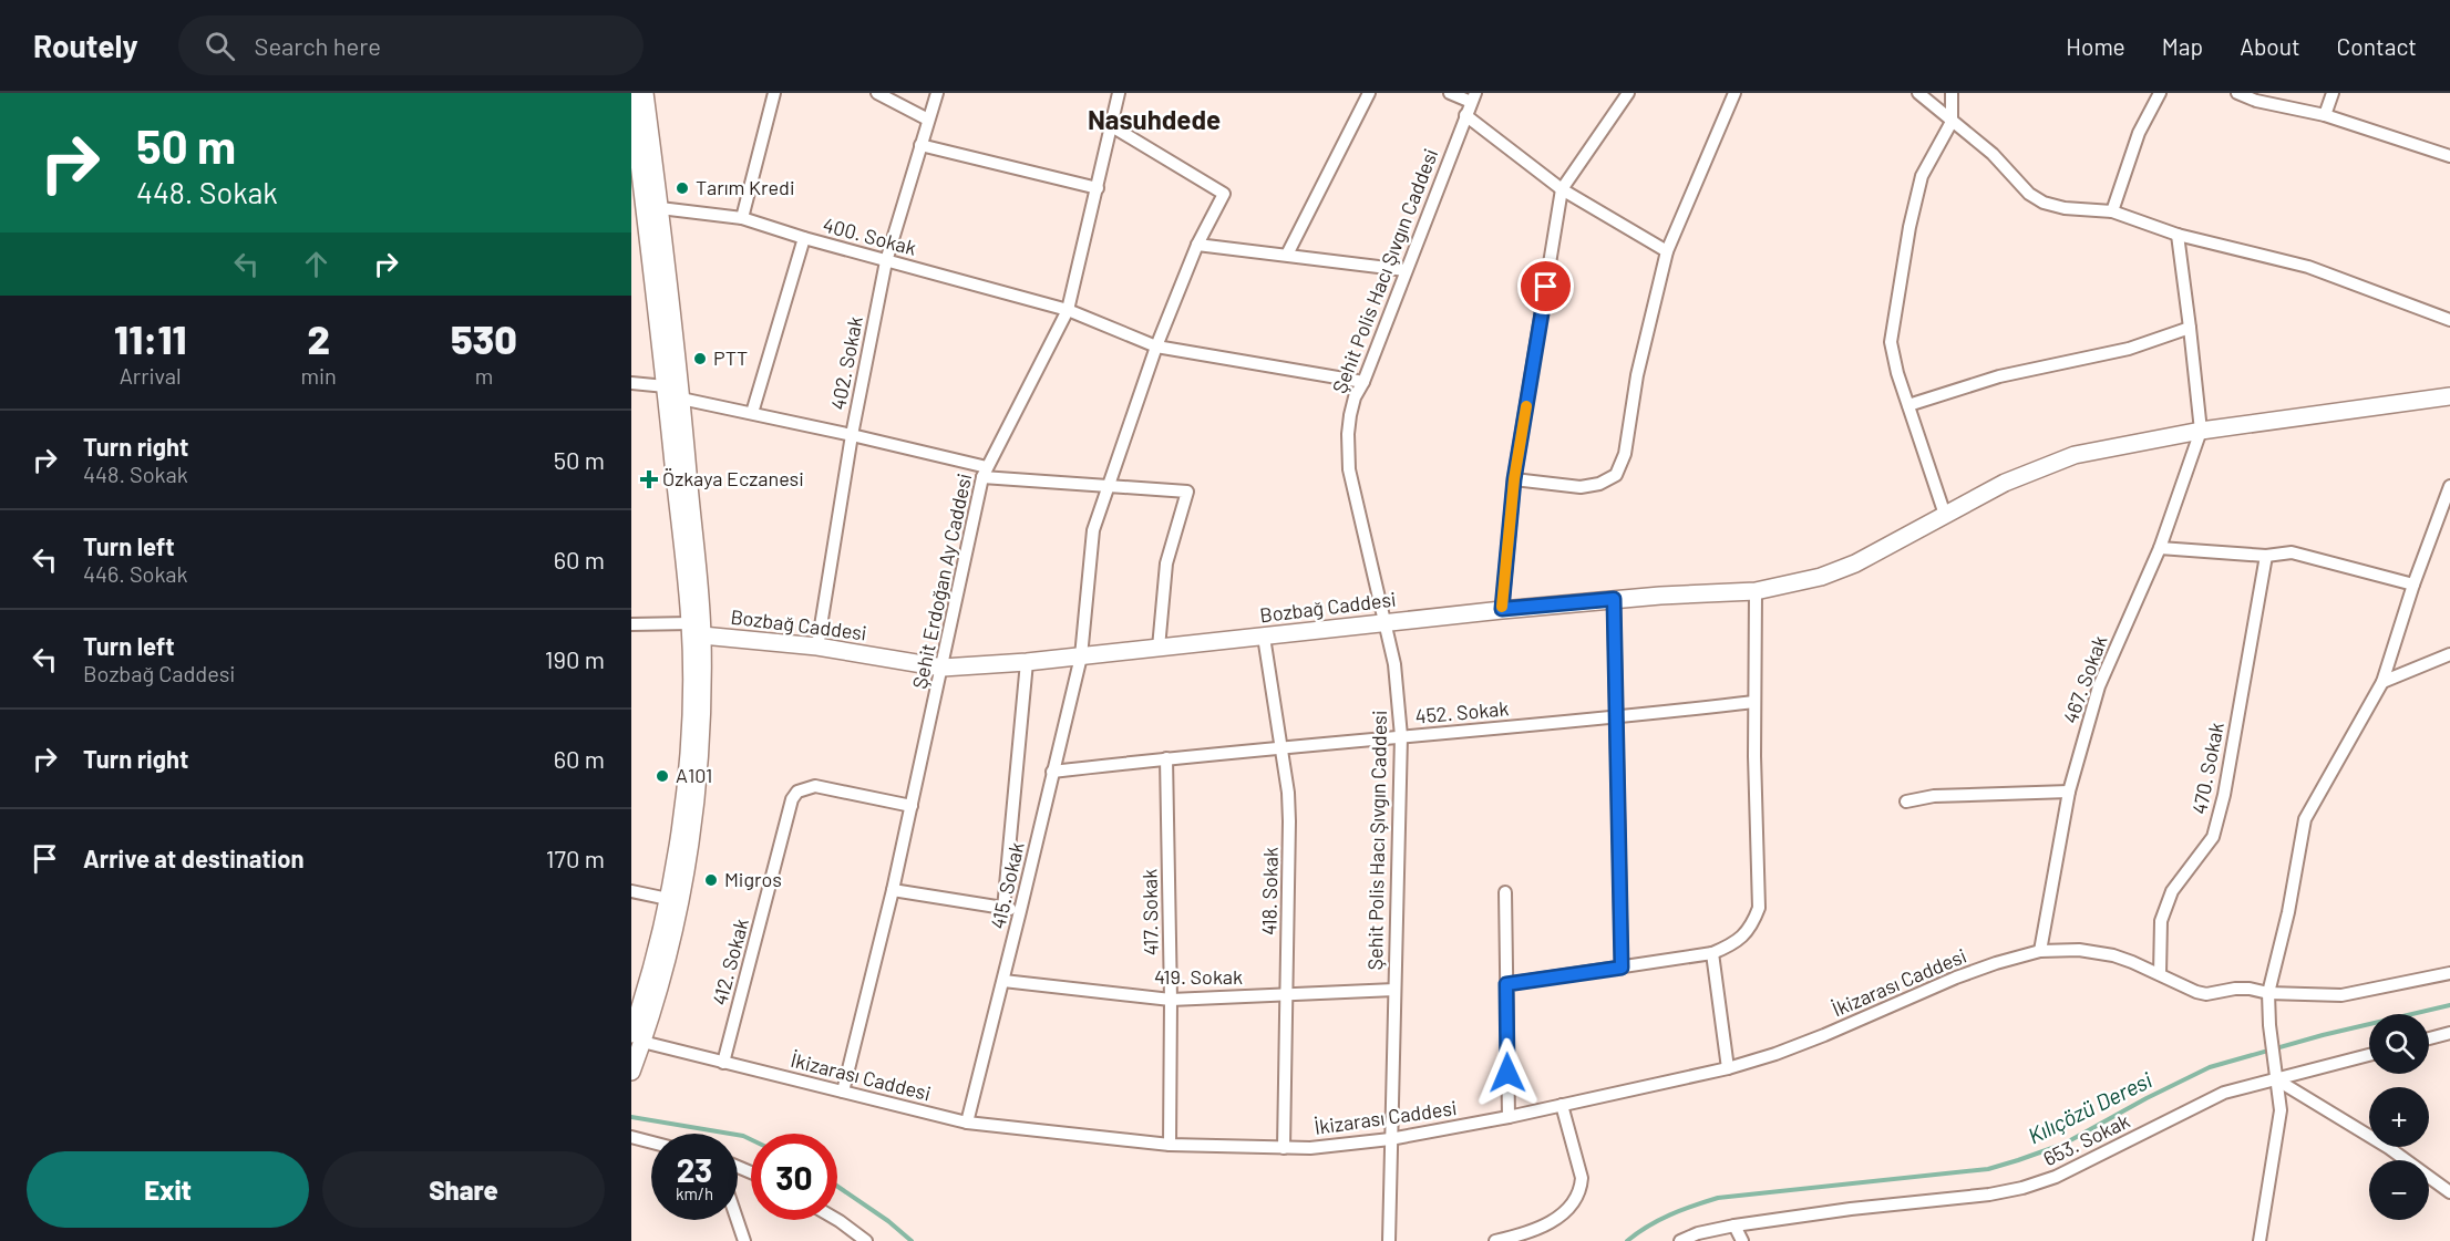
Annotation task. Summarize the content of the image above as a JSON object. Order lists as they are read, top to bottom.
{
  "streets": {
    "main road": ["Bozbağ Caddesi"],
    "street": [
      "400. Sokak",
      "Şehit Polis Hacı Şıvgın Caddesi",
      "402. Sokak",
      "Şehit Erdoğan Ay Caddesi",
      "467. Sokak",
      "452. Sokak",
      "470. Sokak",
      "415. Sokak",
      "418. Sokak",
      "417. Sokak",
      "412. Sokak",
      "419. Sokak",
      "İkizarası Caddesi",
      "653. Sokak"
    ]
  },
  "crossings": [
    ["400. Sokak", "Şehit Polis Hacı Şıvgın Caddesi"],
    ["400. Sokak", "402. Sokak"],
    ["400. Sokak", "Şehit Erdoğan Ay Caddesi"],
    ["400. Sokak", "415. Sokak"],
    ["Şehit Polis Hacı Şıvgın Caddesi", "Bozbağ Caddesi"],
    ["Şehit Polis Hacı Şıvgın Caddesi", "452. Sokak"],
    ["Şehit Polis Hacı Şıvgın Caddesi", "419. Sokak"],
    ["Şehit Polis Hacı Şıvgın Caddesi", "İkizarası Caddesi"],
    ["402. Sokak", "Bozbağ Caddesi"],
    ["Şehit Erdoğan Ay Caddesi", "Bozbağ Caddesi"],
    ["Şehit Erdoğan Ay Caddesi", "415. Sokak"],
    ["Şehit Erdoğan Ay Caddesi", "412. Sokak"],
    ["Şehit Erdoğan Ay Caddesi", "İkizarası Caddesi"],
    ["Bozbağ Caddesi", "467. Sokak"],
    ["Bozbağ Caddesi", "415. Sokak"],
    ["Bozbağ Caddesi", "418. Sokak"],
    ["467. Sokak", "İkizarası Caddesi"],
    ["452. Sokak", "415. Sokak"],
    ["452. Sokak", "418. Sokak"],
    ["452. Sokak", "417. Sokak"],
    ["470. Sokak", "İkizarası Caddesi"],
    ["415. Sokak", "419. Sokak"],
    ["415. Sokak", "İkizarası Caddesi"],
    ["418. Sokak", "419. Sokak"],
    ["418. Sokak", "İkizarası Caddesi"],
    ["417. Sokak", "419. Sokak"],
    ["417. Sokak", "İkizarası Caddesi"],
    ["412. Sokak", "İkizarası Caddesi"]
  ],
  "districts": ["Nasuhdede"],
  "water": ["Kılıçözü Deresi"],
  "places": {
    "other": [
      "Tarım Kredi",
      "PTT",
      "A101",
      "Migros"
    ],
    "health": ["Özkaya Eczanesi"]
  },
  "page": {
    "header": "Routely",
    "search": "Search here",
    "nav": [
      "Home",
      "Map",
      "About",
      "Contact"
    ],
    "turn": ["50 m", "448. Sokak"],
    "eta": [
      "11:11",
      "Arrival",
      "2",
      "min",
      "530",
      "m"
    ],
    "list": [
      {
        "name": "Turn right",
        "note": "448. Sokak",
        "value": "50 m"
      },
      {
        "name": "Turn left",
        "note": "446. Sokak",
        "value": "60 m"
      },
      {
        "name": "Turn left",
        "note": "Bozbağ Caddesi",
        "value": "190 m"
      },
      {
        "name": "Turn right",
        "value": "60 m"
      },
      {
        "name": "Arrive at destination",
        "value": "170 m"
      }
    ],
    "map_buttons": ["+", "−"],
    "speed": "23 km/h",
    "limit": "30",
    "buttons": ["Exit", "Share"]
  }
}
